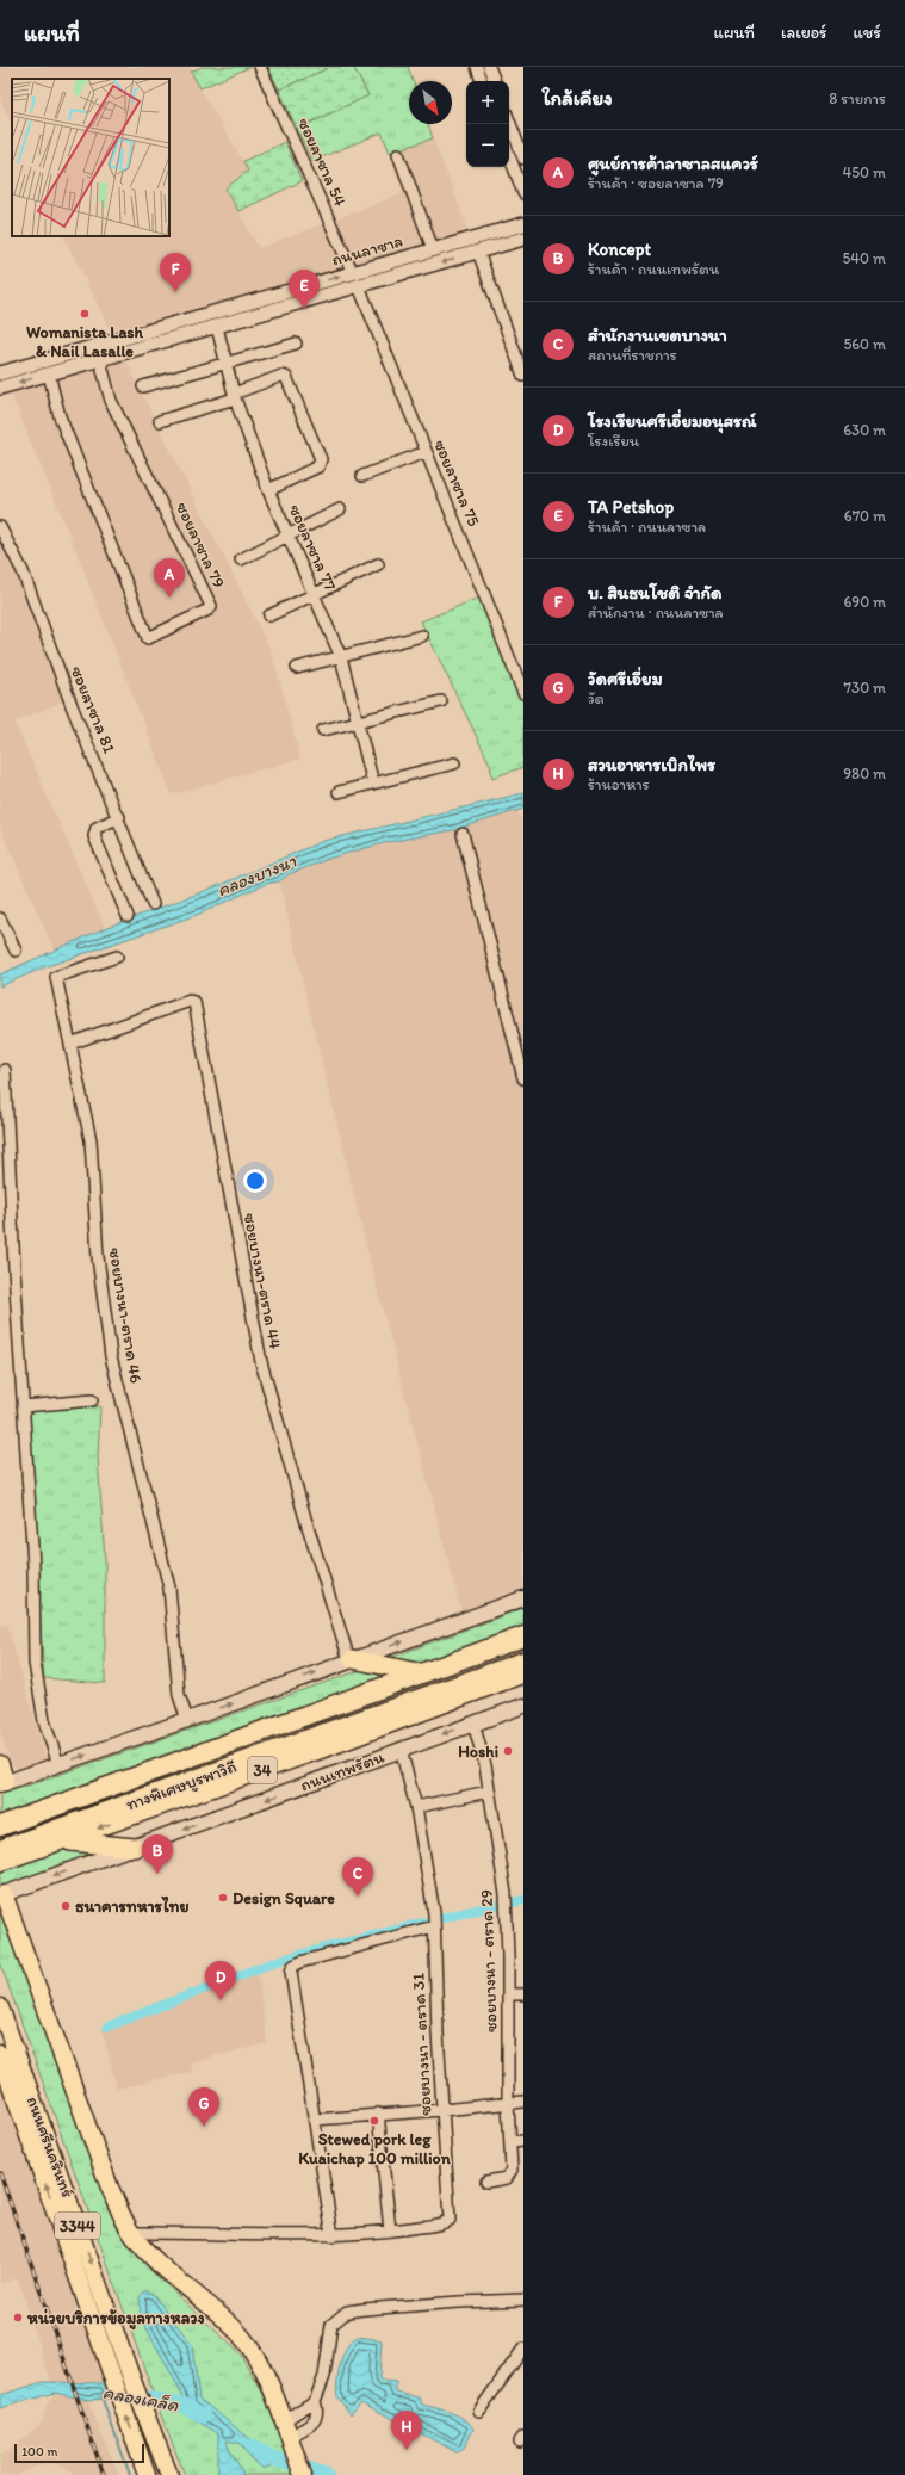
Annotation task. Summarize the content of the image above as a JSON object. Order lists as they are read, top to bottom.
{
  "streets": {
    "highway": ["34", "ถนนเทพรัตน", "ทางพิเศษบูรพาวิถี"],
    "main road": ["ถนนศรีนครินทร์", "3344"],
    "street": [
      "ซอยลาซาล 54",
      "ถนนลาซาล",
      "ซอยลาซาล 75",
      "ซอยลาซาล 79",
      "ซอยลาซาล 77",
      "ซอยลาซาล 81",
      "ซอยบางนา-ตราด 44",
      "ซอยบางนา-ตราด 46",
      "ซอยบางนา - ตราด 29",
      "ซอยบางนา - ตราด 31"
    ]
  },
  "crossings": [
    ["ซอยลาซาล 54", "ถนนลาซาล"],
    ["ถนนลาซาล", "ซอยลาซาล 75"],
    ["ถนนลาซาล", "ซอยลาซาล 79"],
    ["ถนนลาซาล", "ซอยลาซาล 77"],
    ["ซอยบางนา-ตราด 44", "ซอยบางนา-ตราด 46"],
    ["ถนนเทพรัตน", "ซอยบางนา - ตราด 29"],
    ["ถนนเทพรัตน", "ซอยบางนา - ตราด 31"]
  ],
  "water": ["คลองบางนา", "คลองเคล็ด"],
  "places": [
    "Womanista Lash & Nail Lasalle",
    "Hoshi",
    "Design Square",
    "ธนาคารทหารไทย",
    "Stewed pork leg Kuaichap 100 million",
    "หน่วยบริการข้อมูลทางหลวง"
  ],
  "scale_bar": "100 m",
  "north": "bottom right",
  "page": {
    "header": "แผนที่",
    "nav": ["แผนที่", "เลเยอร์", "แชร์"],
    "heading": ["ใกล้เคียง", "8 รายการ"],
    "map_buttons": ["+", "−"],
    "list": [
      {
        "mark": "A",
        "name": "ศูนย์การค้าลาซาลสแควร์",
        "note": "ร้านค้า · ซอยลาซาล 79",
        "value": "450 m"
      },
      {
        "mark": "B",
        "name": "Koncept",
        "note": "ร้านค้า · ถนนเทพรัตน",
        "value": "540 m"
      },
      {
        "mark": "C",
        "name": "สำนักงานเขตบางนา",
        "note": "สถานที่ราชการ",
        "value": "560 m"
      },
      {
        "mark": "D",
        "name": "โรงเรียนศรีเอี่ยมอนุสรณ์",
        "note": "โรงเรียน",
        "value": "630 m"
      },
      {
        "mark": "E",
        "name": "TA Petshop",
        "note": "ร้านค้า · ถนนลาซาล",
        "value": "670 m"
      },
      {
        "mark": "F",
        "name": "บ. สินธนโชติ จำกัด",
        "note": "สำนักงาน · ถนนลาซาล",
        "value": "690 m"
      },
      {
        "mark": "G",
        "name": "วัดศรีเอี่ยม",
        "note": "วัด",
        "value": "730 m"
      },
      {
        "mark": "H",
        "name": "สวนอาหารเบิกไพร",
        "note": "ร้านอาหาร",
        "value": "980 m"
      }
    ],
    "pins": [
      "F",
      "E",
      "A",
      "B",
      "C",
      "D",
      "G",
      "H"
    ],
    "scale": "100 m"
  }
}
